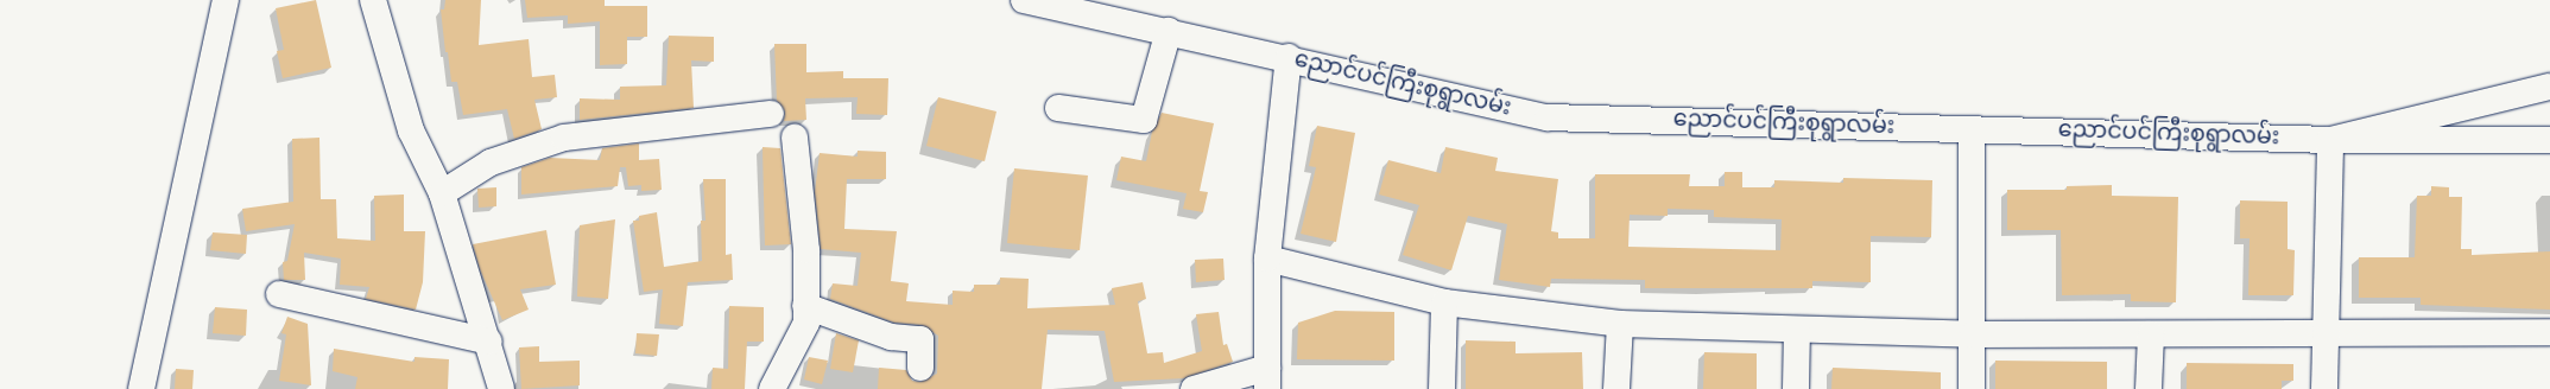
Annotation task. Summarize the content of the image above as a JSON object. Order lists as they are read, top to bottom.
{
  "streets": {
    "street": ["ညောင်ပင်ကြီးစုရွာလမ်း"]
  }
}
